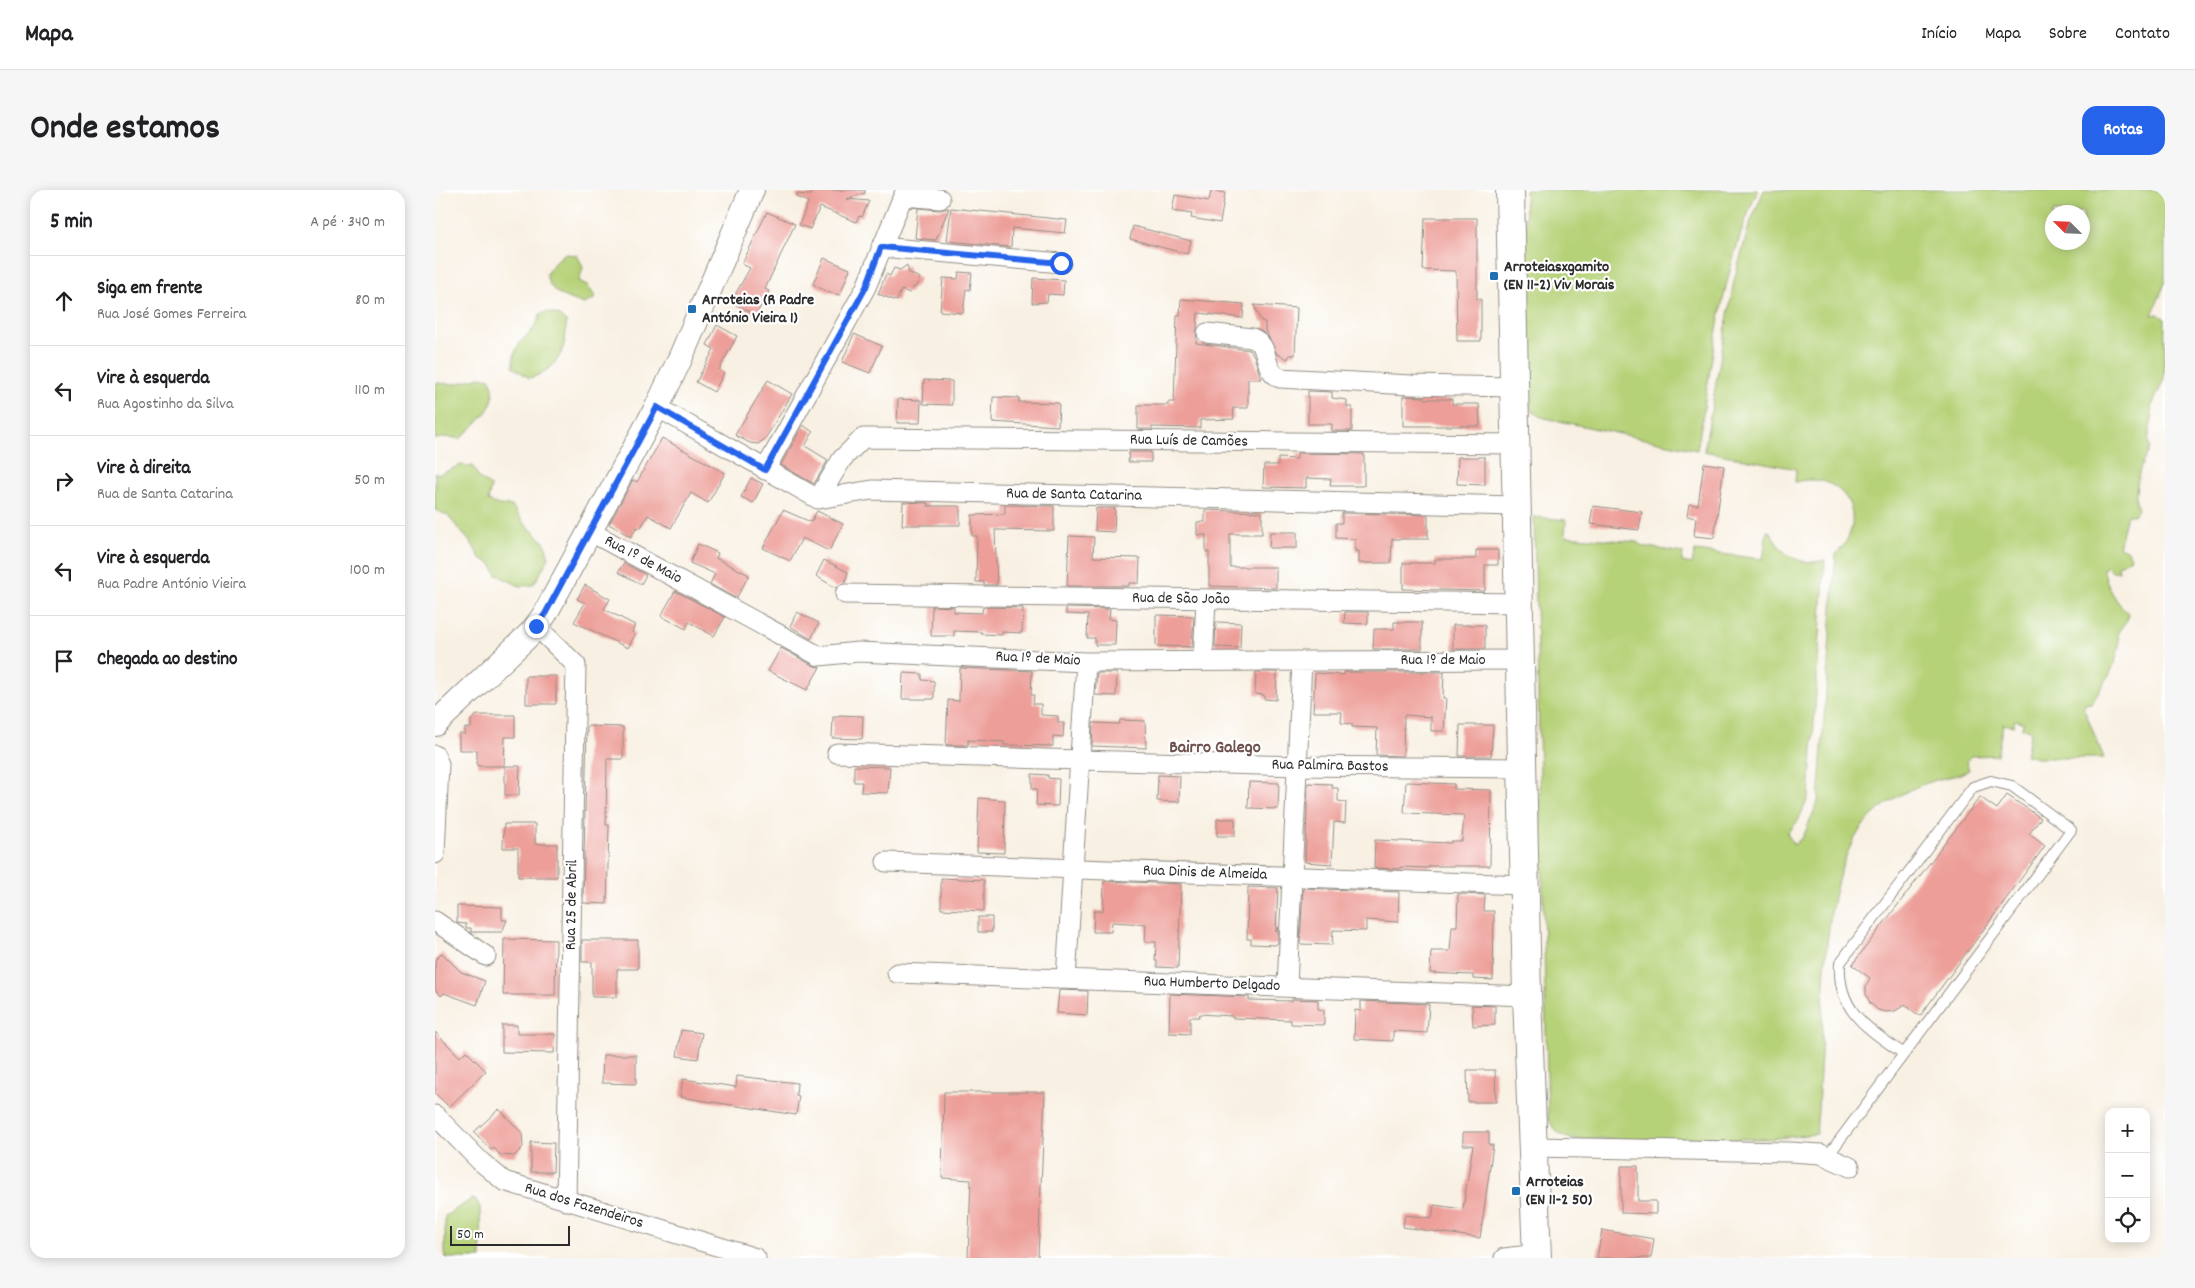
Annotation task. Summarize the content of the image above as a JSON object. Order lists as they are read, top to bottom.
{
  "streets": {
    "street": [
      "Rua Luís de Camões",
      "Rua de Santa Catarina",
      "Rua 1º de Maio",
      "Rua de São João",
      "Rua Palmira Bastos",
      "Rua Dinis de Almeida",
      "Rua 25 de Abril",
      "Rua Humberto Delgado",
      "Rua dos Fazendeiros"
    ]
  },
  "crossings": [
    ["Rua Luís de Camões", "Rua de Santa Catarina"],
    ["Rua 25 de Abril", "Rua dos Fazendeiros"]
  ],
  "districts": ["Bairro Galego"],
  "places": {
    "transit": ["Arroteiasxgamito (EN 11-2) Viv Morais", "Arroteias (R Padre António Vieira 1)", "Arroteias (EN 11-2 50)"]
  },
  "scale_bar": "50 m",
  "north": "top left",
  "page": {
    "header": "Mapa",
    "nav": [
      "Início",
      "Mapa",
      "Sobre",
      "Contato"
    ],
    "title": "Onde estamos",
    "buttons": "Rotas",
    "heading": ["5 min", "A pé · 340 m"],
    "list": [
      ["Siga em frente", "Rua José Gomes Ferreira", "80 m"],
      ["Vire à esquerda", "Rua Agostinho da Silva", "110 m"],
      ["Vire à direita", "Rua de Santa Catarina", "50 m"],
      ["Vire à esquerda", "Rua Padre António Vieira", "100 m"],
      "Chegada ao destino"
    ],
    "map_buttons": ["+", "−"],
    "scale": "50 m"
  }
}
